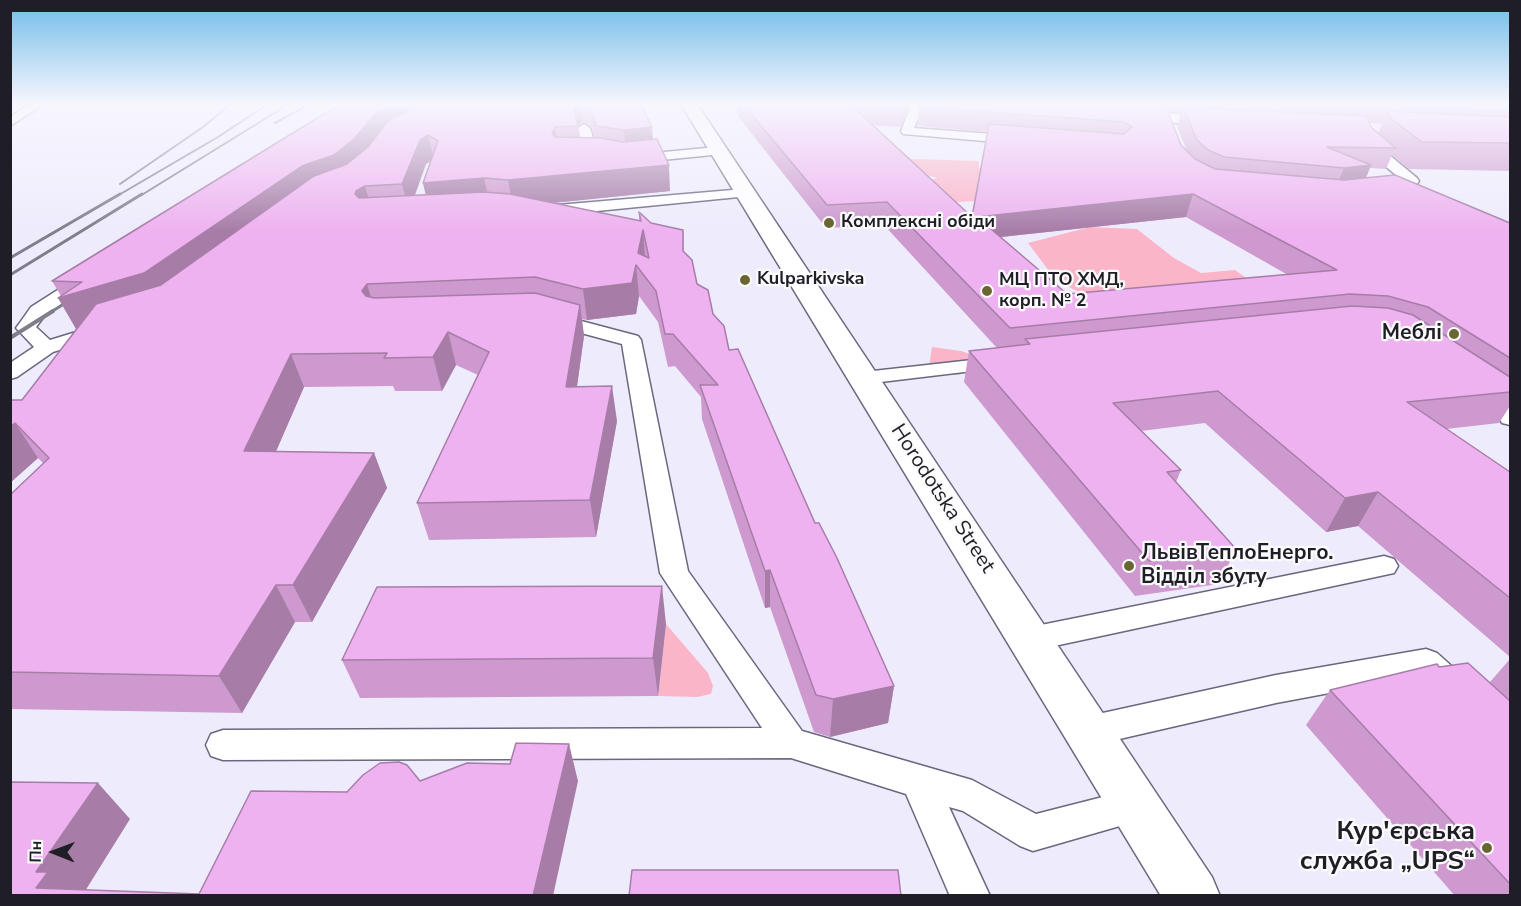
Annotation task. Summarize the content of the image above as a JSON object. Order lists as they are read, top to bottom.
{
  "streets": {
    "main road": ["Horodotska Street"]
  },
  "places": [
    "Комплексні обіди",
    "Kulparkivska",
    "МЦ ПТО ХМД, корп. № 2",
    "Меблі",
    "ЛьвівТеплоЕнерго. Відділ збуту",
    "Кур'єрська служба „UPS“"
  ],
  "north": "left"
}
